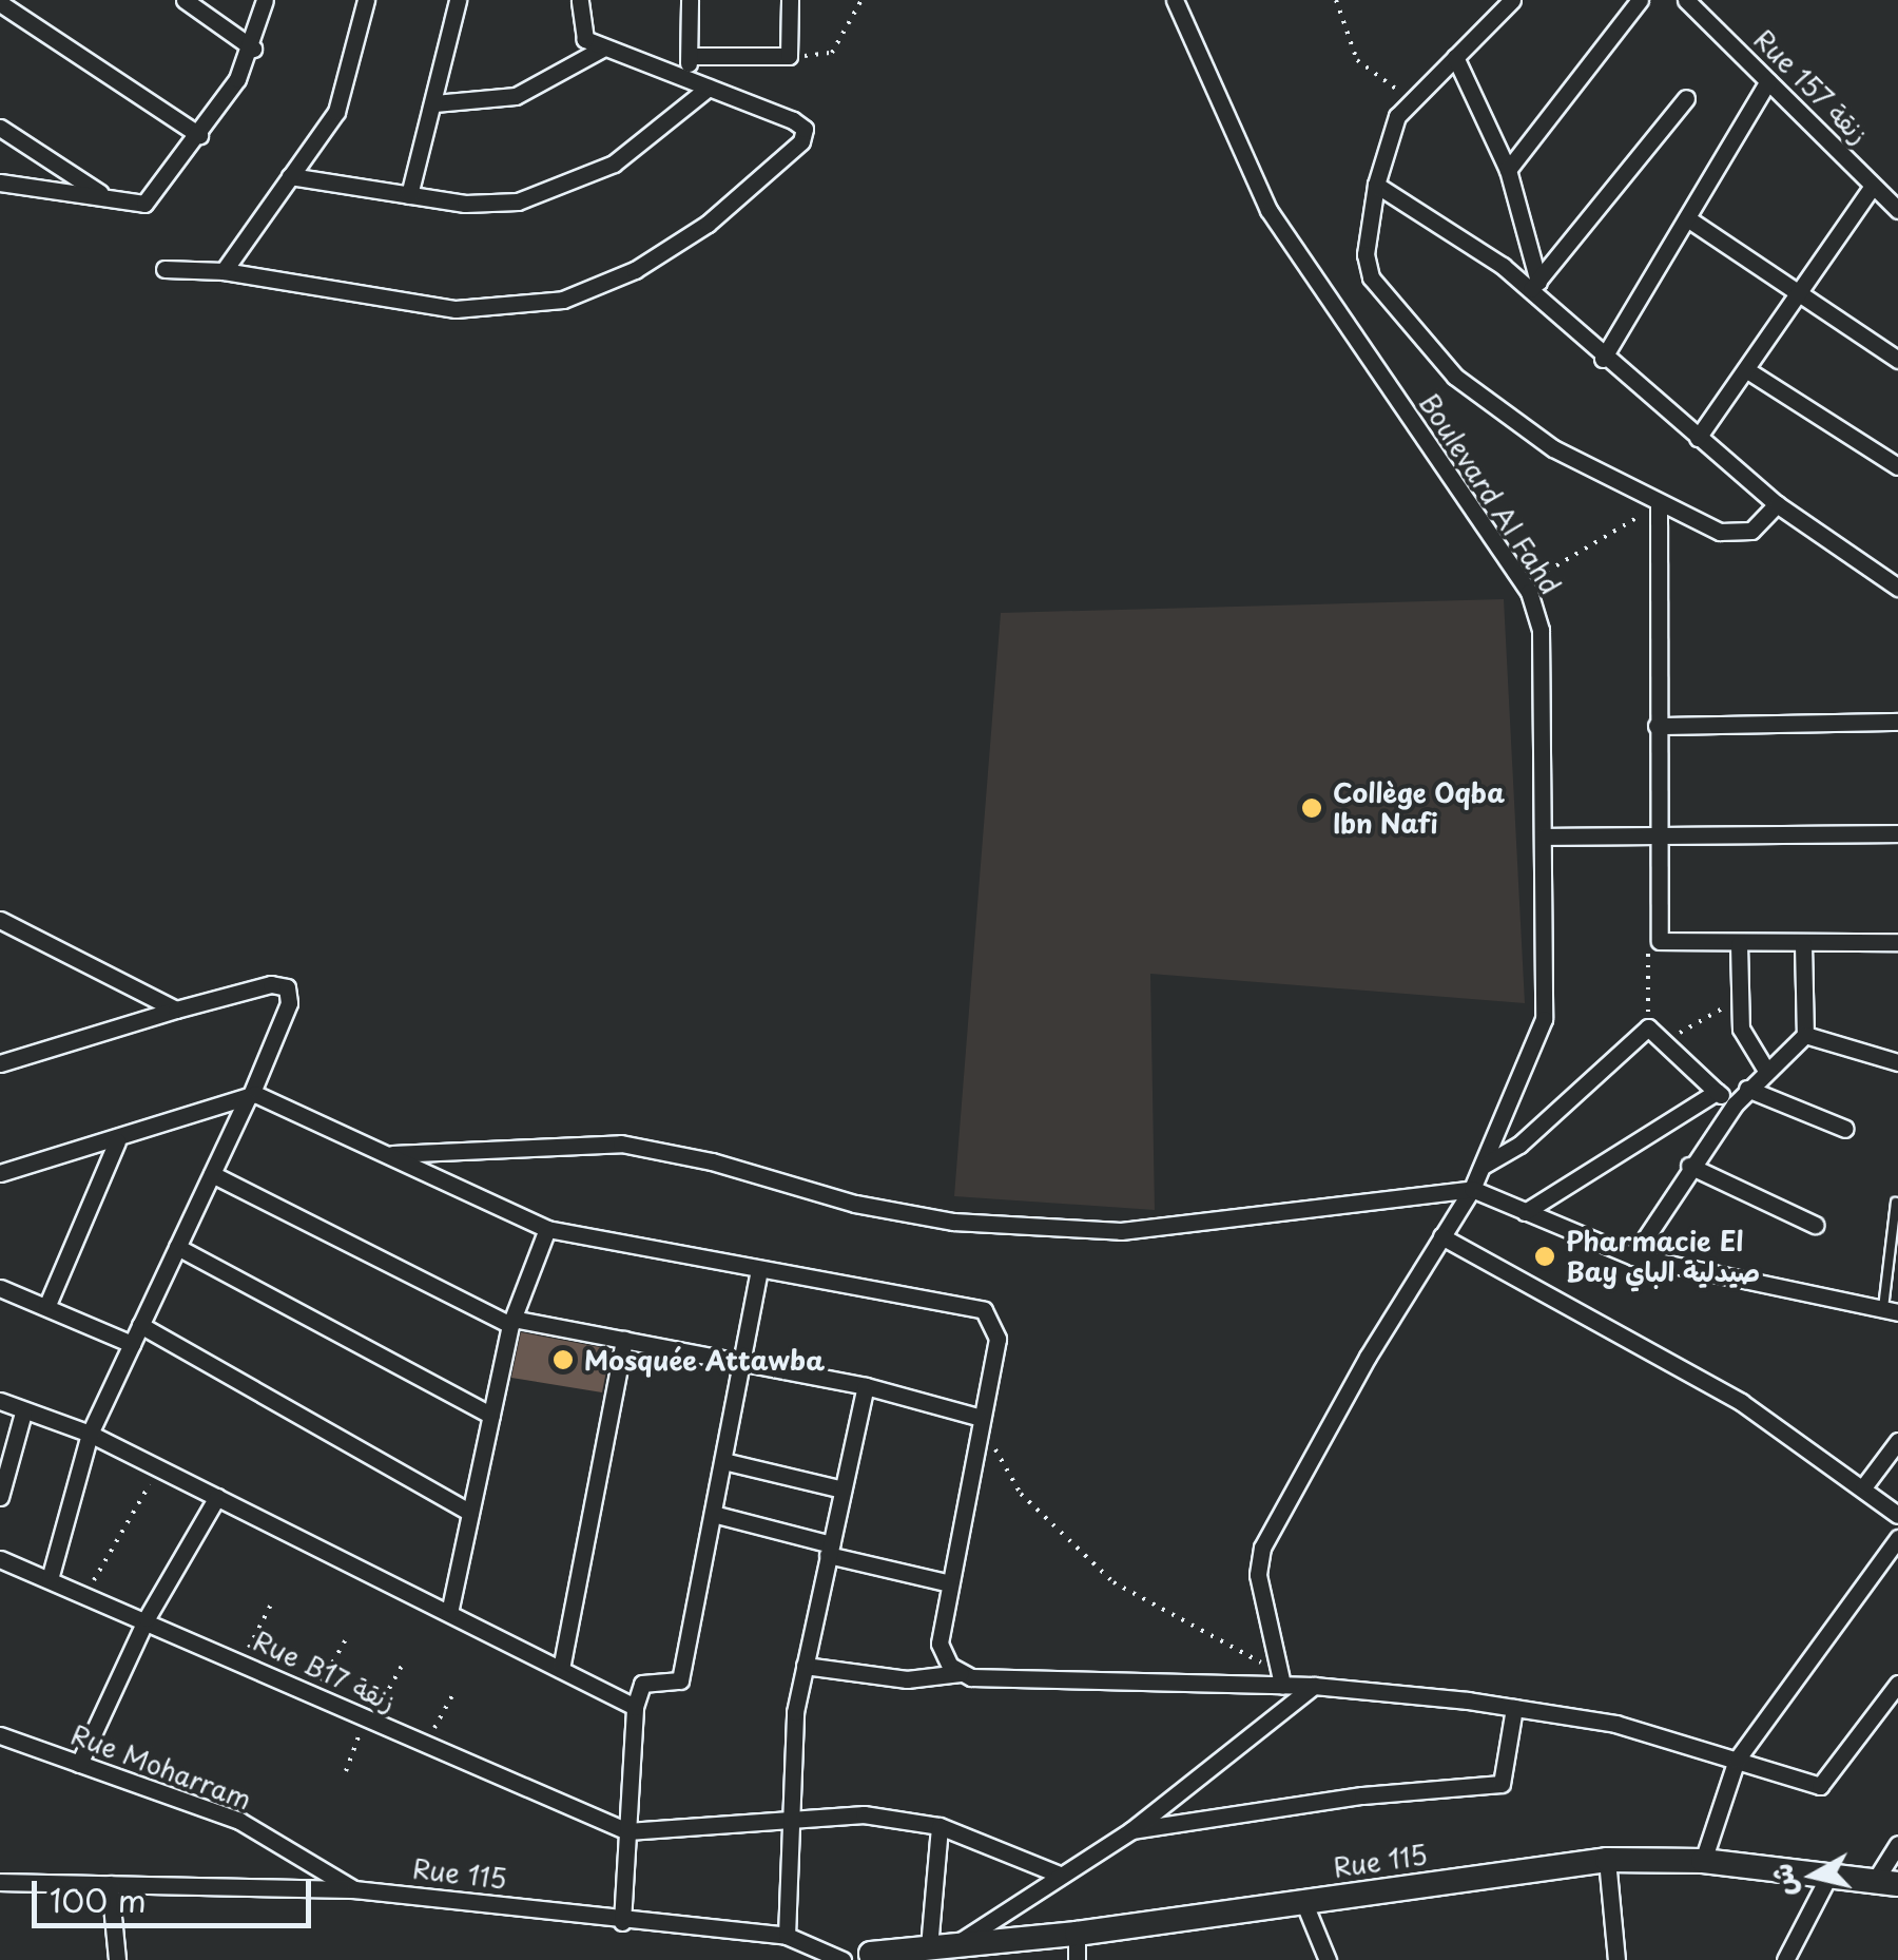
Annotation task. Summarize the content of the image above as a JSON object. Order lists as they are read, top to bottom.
{
  "streets": {
    "street": [
      "Rue 157 زنقة",
      "Boulevard Al Fahd",
      "Rue B17 زنقة",
      "Rue Moharram",
      "Rue 115"
    ]
  },
  "crossings": [
    ["Rue Moharram", "Rue 115"]
  ],
  "places": ["Collège Oqba Ibn Nafi", "Pharmacie El Bay صيدلية الباي", "Mosquée Attawba"],
  "scale_bar": "100 m",
  "north": "left"
}
